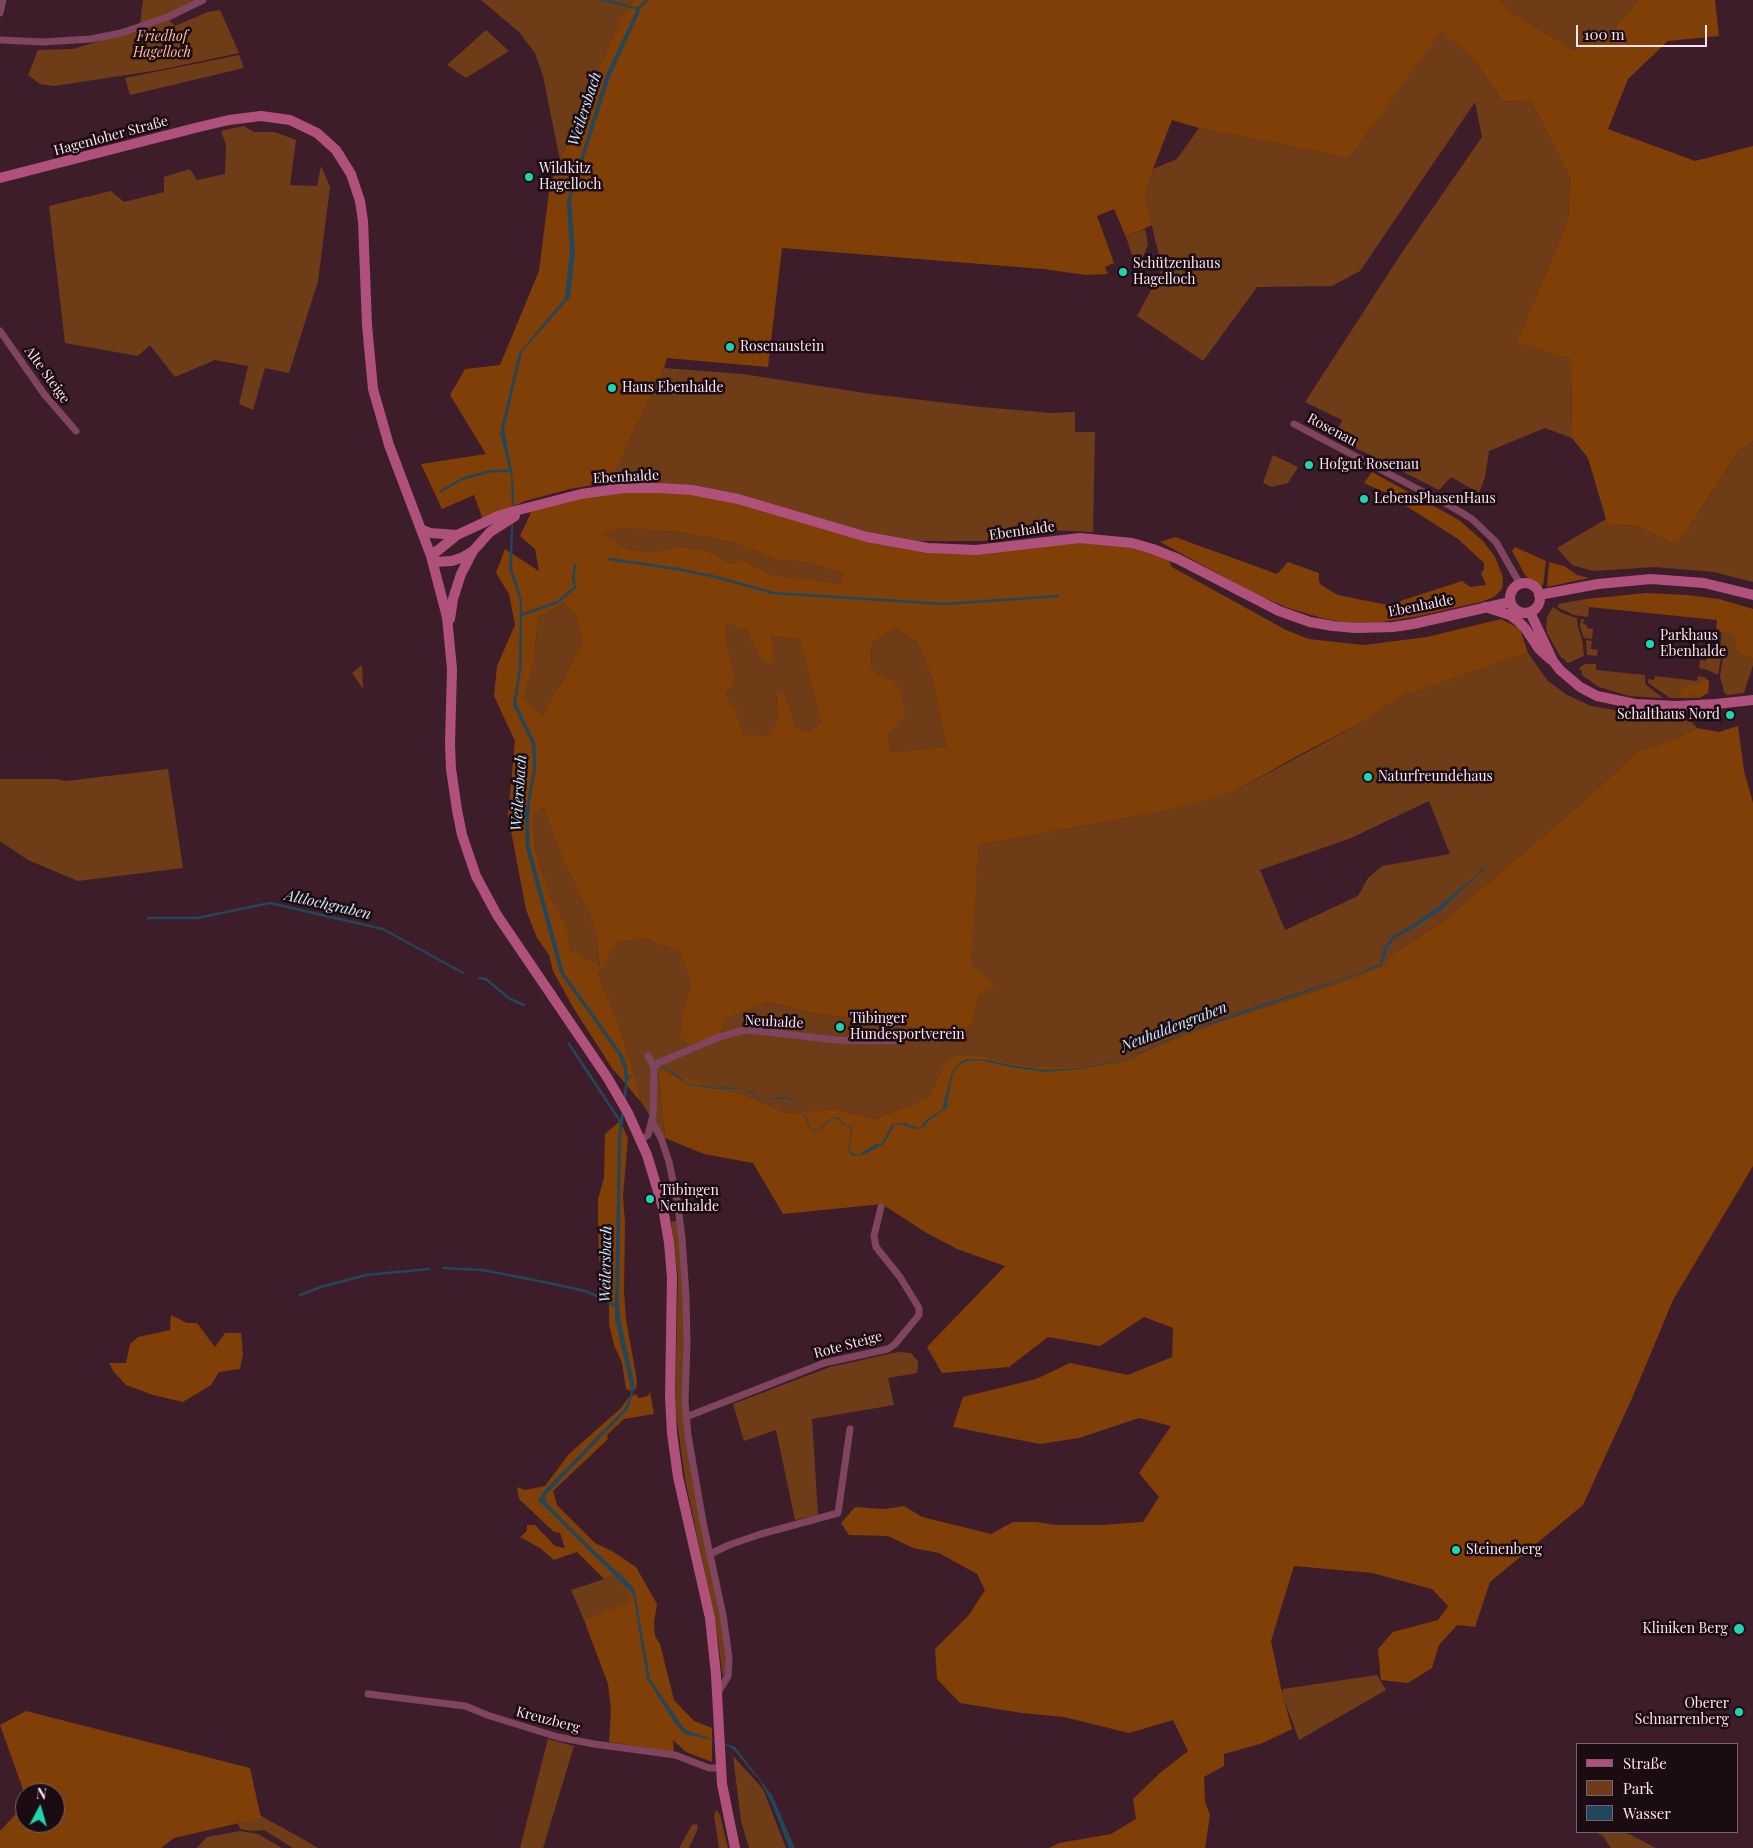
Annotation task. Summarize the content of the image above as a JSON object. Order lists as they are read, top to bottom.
{
  "streets": {
    "street": [
      "Hagenloher Straße",
      "Alte Steige",
      "Rosenau",
      "Ebenhalde",
      "Neuhalde",
      "Rote Steige",
      "Kreuzberg"
    ]
  },
  "crossings": [
    ["Hagenloher Straße", "Ebenhalde"],
    ["Rosenau", "Ebenhalde"]
  ],
  "water": ["Weilersbach", "Altlochgraben", "Neuhaldengraben"],
  "parks": ["Friedhof Hagelloch"],
  "places": [
    "Wildkitz Hagelloch",
    "Schützenhaus Hagelloch",
    "Rosenaustein",
    "Haus Ebenhalde",
    "Hofgut Rosenau",
    "LebensPhasenHaus",
    "Parkhaus Ebenhalde",
    "Schalthaus Nord",
    "Naturfreundehaus",
    "Tübinger Hundesportverein",
    "Tübingen Neuhalde",
    "Steinenberg",
    "Kliniken Berg",
    "Oberer Schnarrenberg"
  ],
  "legend": ["Straße", "Park", "Wasser"],
  "scale_bar": "100 m",
  "north": "top"
}
